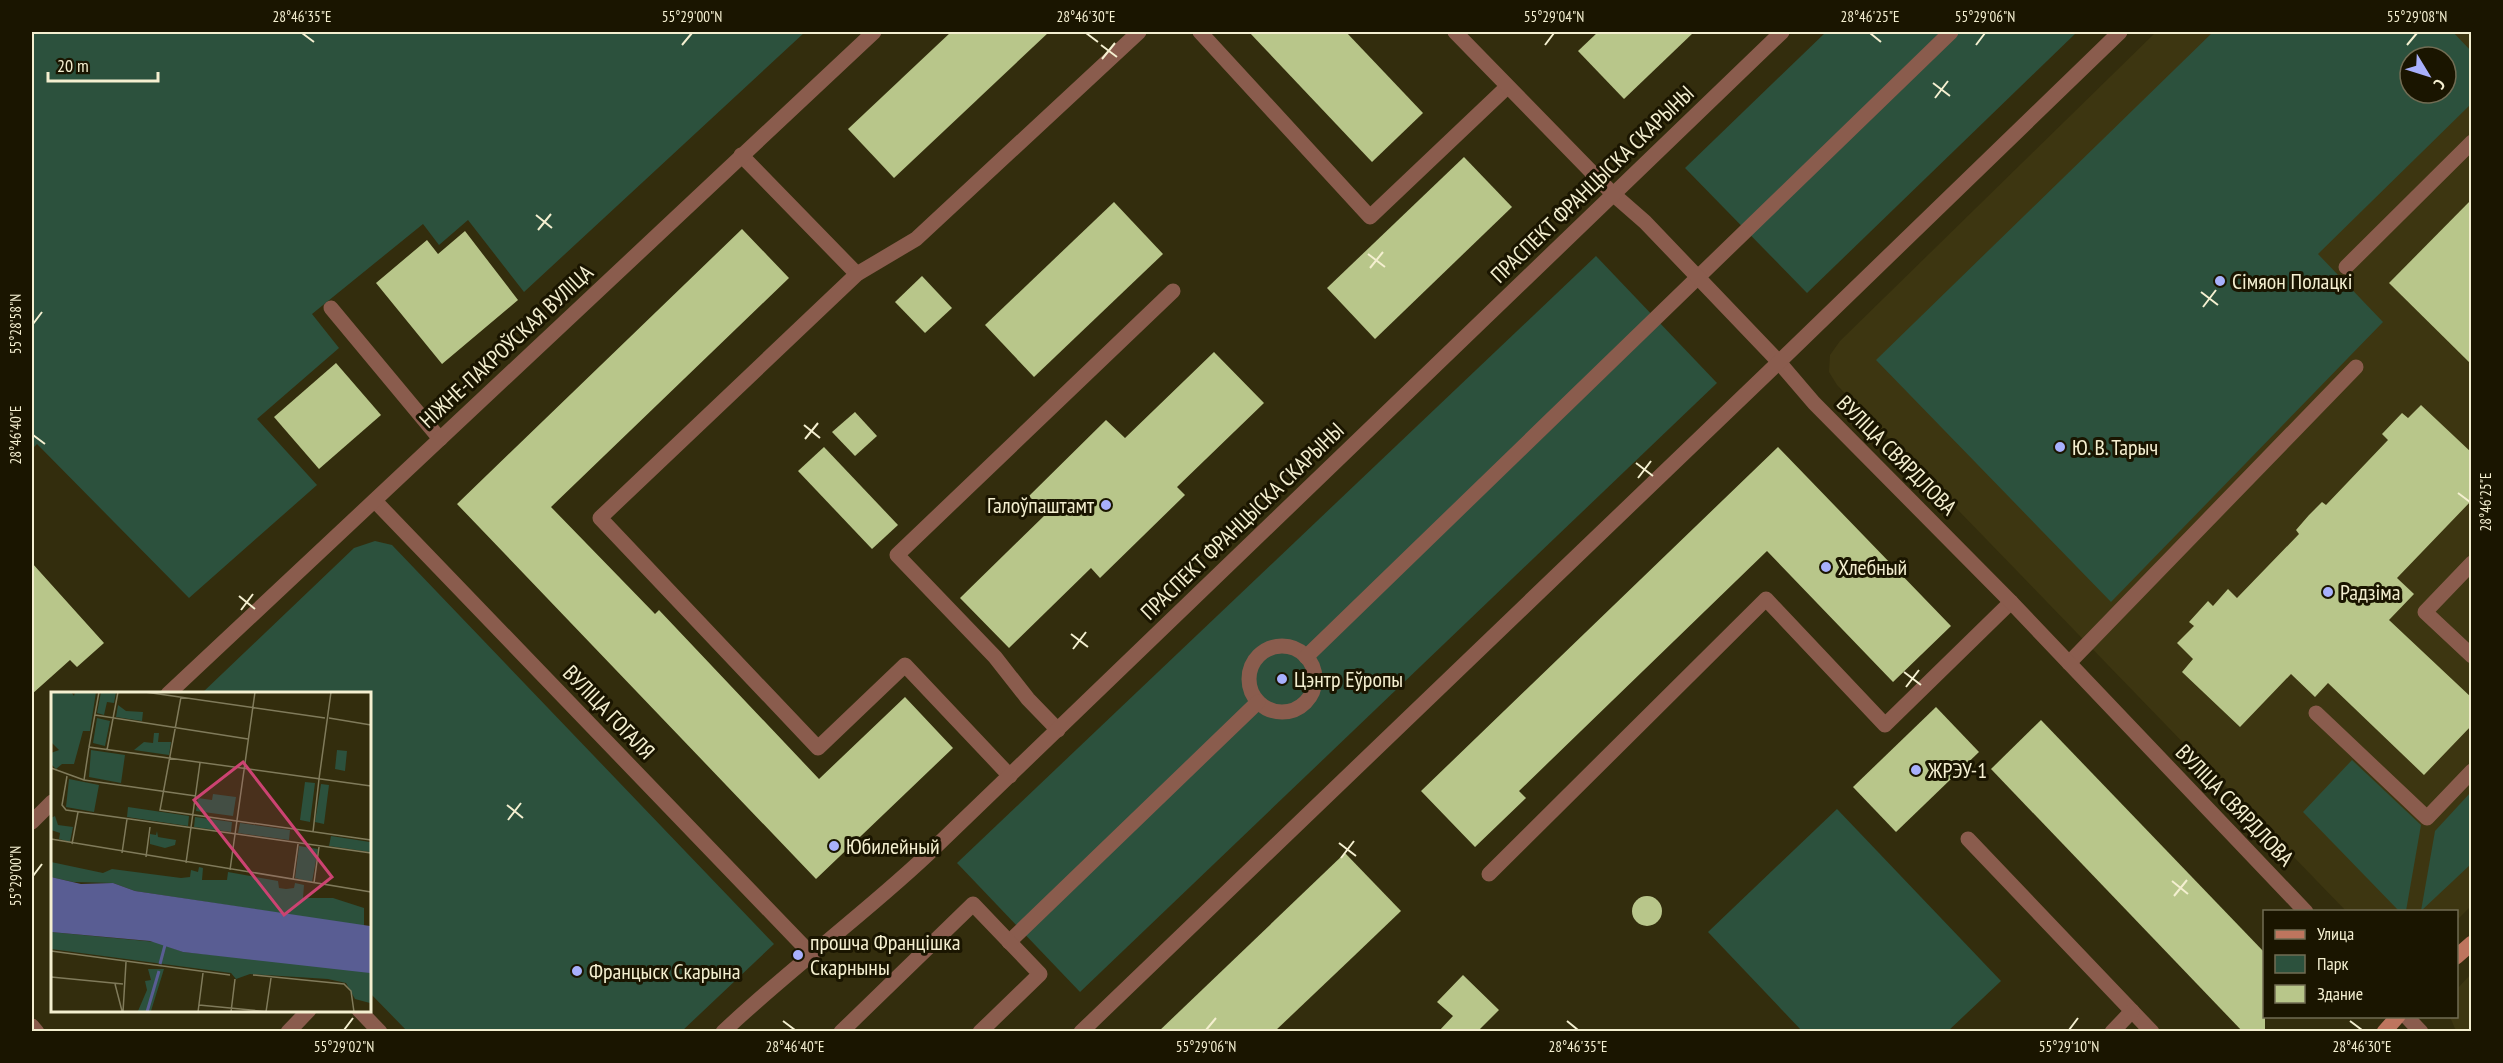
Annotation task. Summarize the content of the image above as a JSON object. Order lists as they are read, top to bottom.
{
  "streets": {
    "street": [
      "ПРАСПЕКТ ФРАНЦЫСКА СКАРЫНЫ",
      "НІЖНЕ-ПАКРОЎСКАЯ ВУЛІЦА",
      "ВУЛІЦА СВЯРДЛОВА",
      "ВУЛІЦА ГОГАЛЯ"
    ]
  },
  "crossings": [
    ["ПРАСПЕКТ ФРАНЦЫСКА СКАРЫНЫ", "ВУЛІЦА СВЯРДЛОВА"],
    ["ПРАСПЕКТ ФРАНЦЫСКА СКАРЫНЫ", "ВУЛІЦА ГОГАЛЯ"],
    ["НІЖНЕ-ПАКРОЎСКАЯ ВУЛІЦА", "ВУЛІЦА ГОГАЛЯ"]
  ],
  "places": [
    "Сімяон Полацкі",
    "Ю. В. Тарыч",
    "Галоўпаштамт",
    "Хлебный",
    "Радзіма",
    "Цэнтр Еўропы",
    "ЖРЭУ-1",
    "Юбилейный",
    "прошча Францішка Скарныны",
    "Францыск Скарына"
  ],
  "legend": ["Улица", "Парк", "Здание"],
  "scale_bar": "20 m",
  "north": "bottom right",
  "coordinates": [
    "28°46'35\"E",
    "55°29'00\"N",
    "28°46'30\"E",
    "55°29'04\"N",
    "28°46'25\"E",
    "55°29'06\"N",
    "55°29'08\"N",
    "55°28'58\"N",
    "28°46'40\"E",
    "55°29'02\"N",
    "55°29'10\"N"
  ]
}
